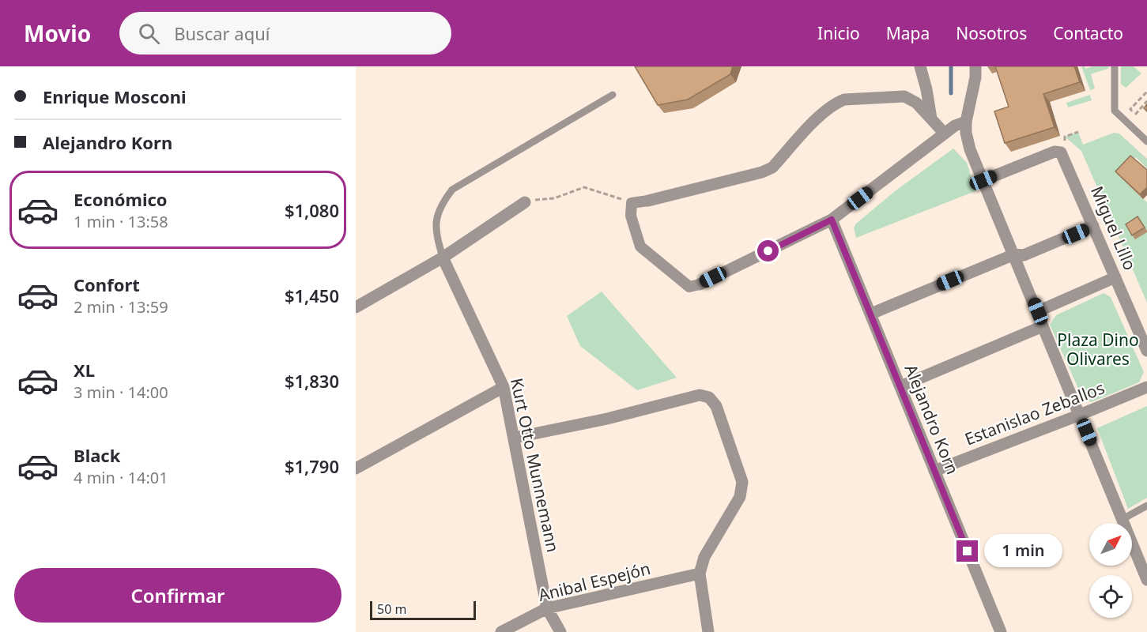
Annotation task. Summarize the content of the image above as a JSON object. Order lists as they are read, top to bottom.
{
  "streets": {
    "street": [
      "Miguel Lillo",
      "Estanislao Zeballos",
      "Alejandro Korn",
      "Kurt Otto Munnemann",
      "Anibal Espejón"
    ]
  },
  "crossings": [
    ["Estanislao Zeballos", "Alejandro Korn"],
    ["Kurt Otto Munnemann", "Anibal Espejón"]
  ],
  "parks": ["Plaza Dino Olivares"],
  "scale_bar": "50 m",
  "north": "top right",
  "page": {
    "header": "Movio",
    "search": "Buscar aquí",
    "nav": [
      "Inicio",
      "Mapa",
      "Nosotros",
      "Contacto"
    ],
    "banner": ["Enrique Mosconi", "Alejandro Korn"],
    "list": [
      {
        "name": "Económico",
        "note": "1 min · 13:58",
        "value": "$1,080"
      },
      {
        "name": "Confort",
        "note": "2 min · 13:59",
        "value": "$1,450"
      },
      {
        "name": "XL",
        "note": "3 min · 14:00",
        "value": "$1,830"
      },
      {
        "name": "Black",
        "note": "4 min · 14:01",
        "value": "$1,790"
      }
    ],
    "bubble": "1 min",
    "buttons": "Confirmar",
    "scale": "50 m"
  }
}
